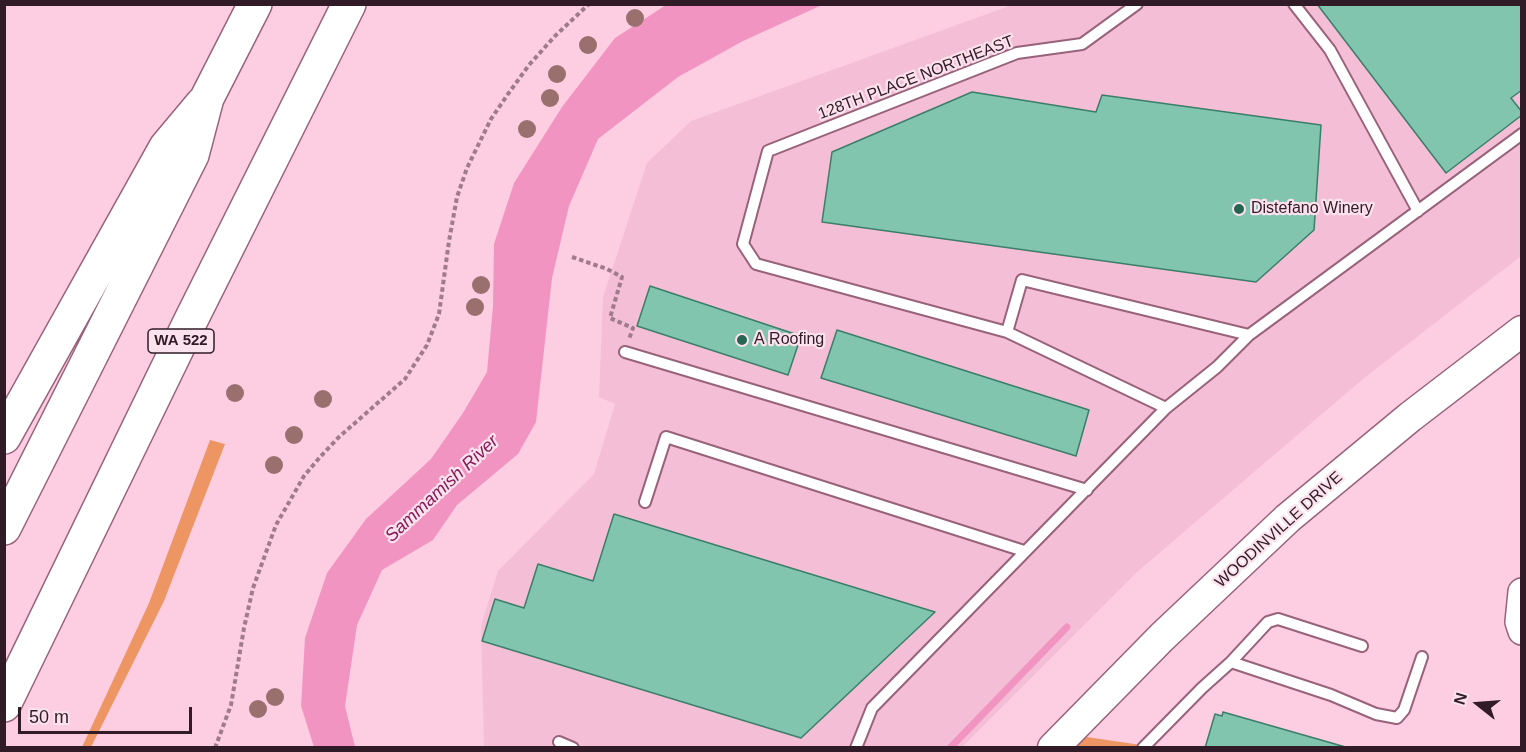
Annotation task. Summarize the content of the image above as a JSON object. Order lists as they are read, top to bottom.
{
  "streets": {
    "highway": ["WA 522"],
    "main road": ["WOODINVILLE DRIVE"],
    "lane": ["128TH PLACE NORTHEAST"]
  },
  "water": ["Sammamish River"],
  "places": ["Distefano Winery", "A Roofing"],
  "scale_bar": "50 m",
  "north": "left"
}
